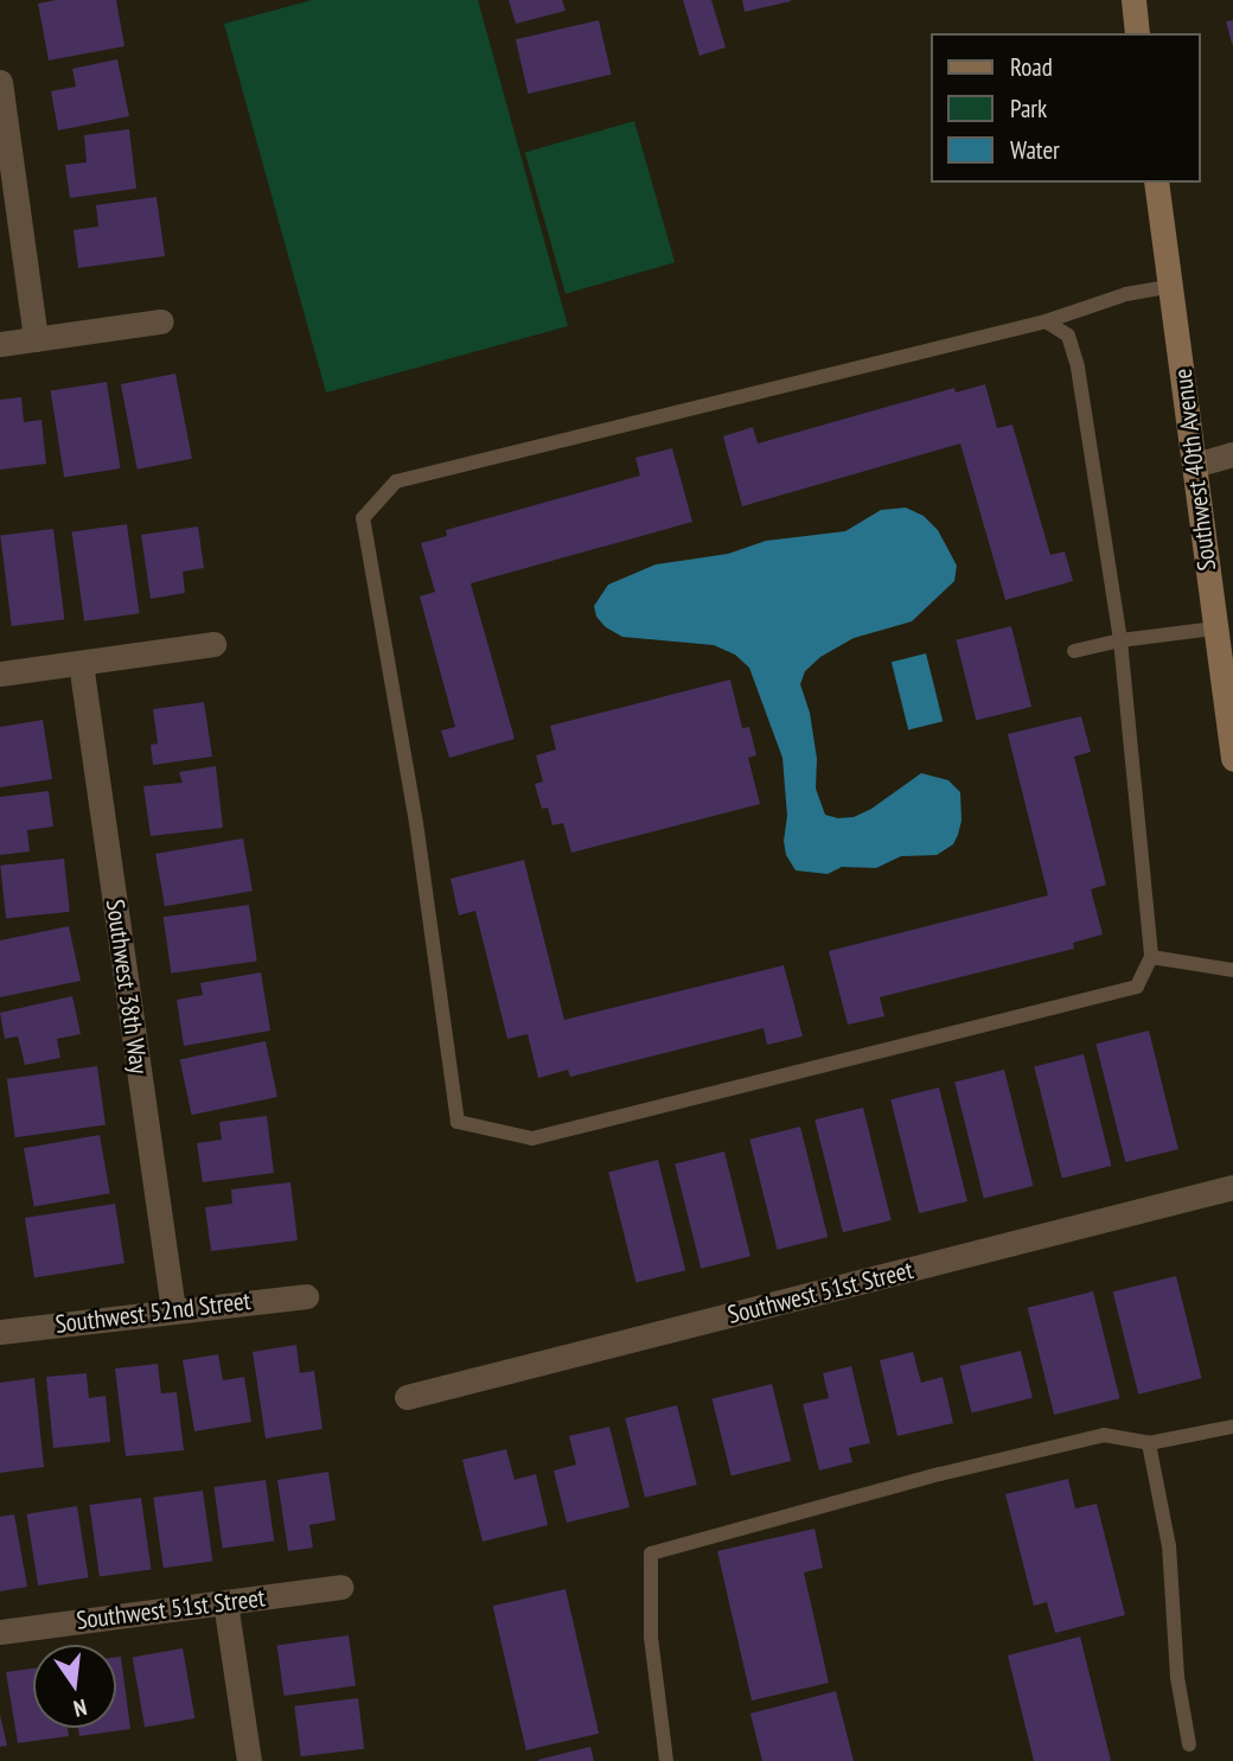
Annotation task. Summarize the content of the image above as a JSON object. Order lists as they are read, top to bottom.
{
  "streets": {
    "street": [
      "Southwest 40th Avenue",
      "Southwest 38th Way",
      "Southwest 51st Street",
      "Southwest 52nd Street"
    ]
  },
  "crossings": [
    ["Southwest 38th Way", "Southwest 52nd Street"]
  ],
  "legend": ["Road", "Park", "Water"],
  "north": "bottom"
}
